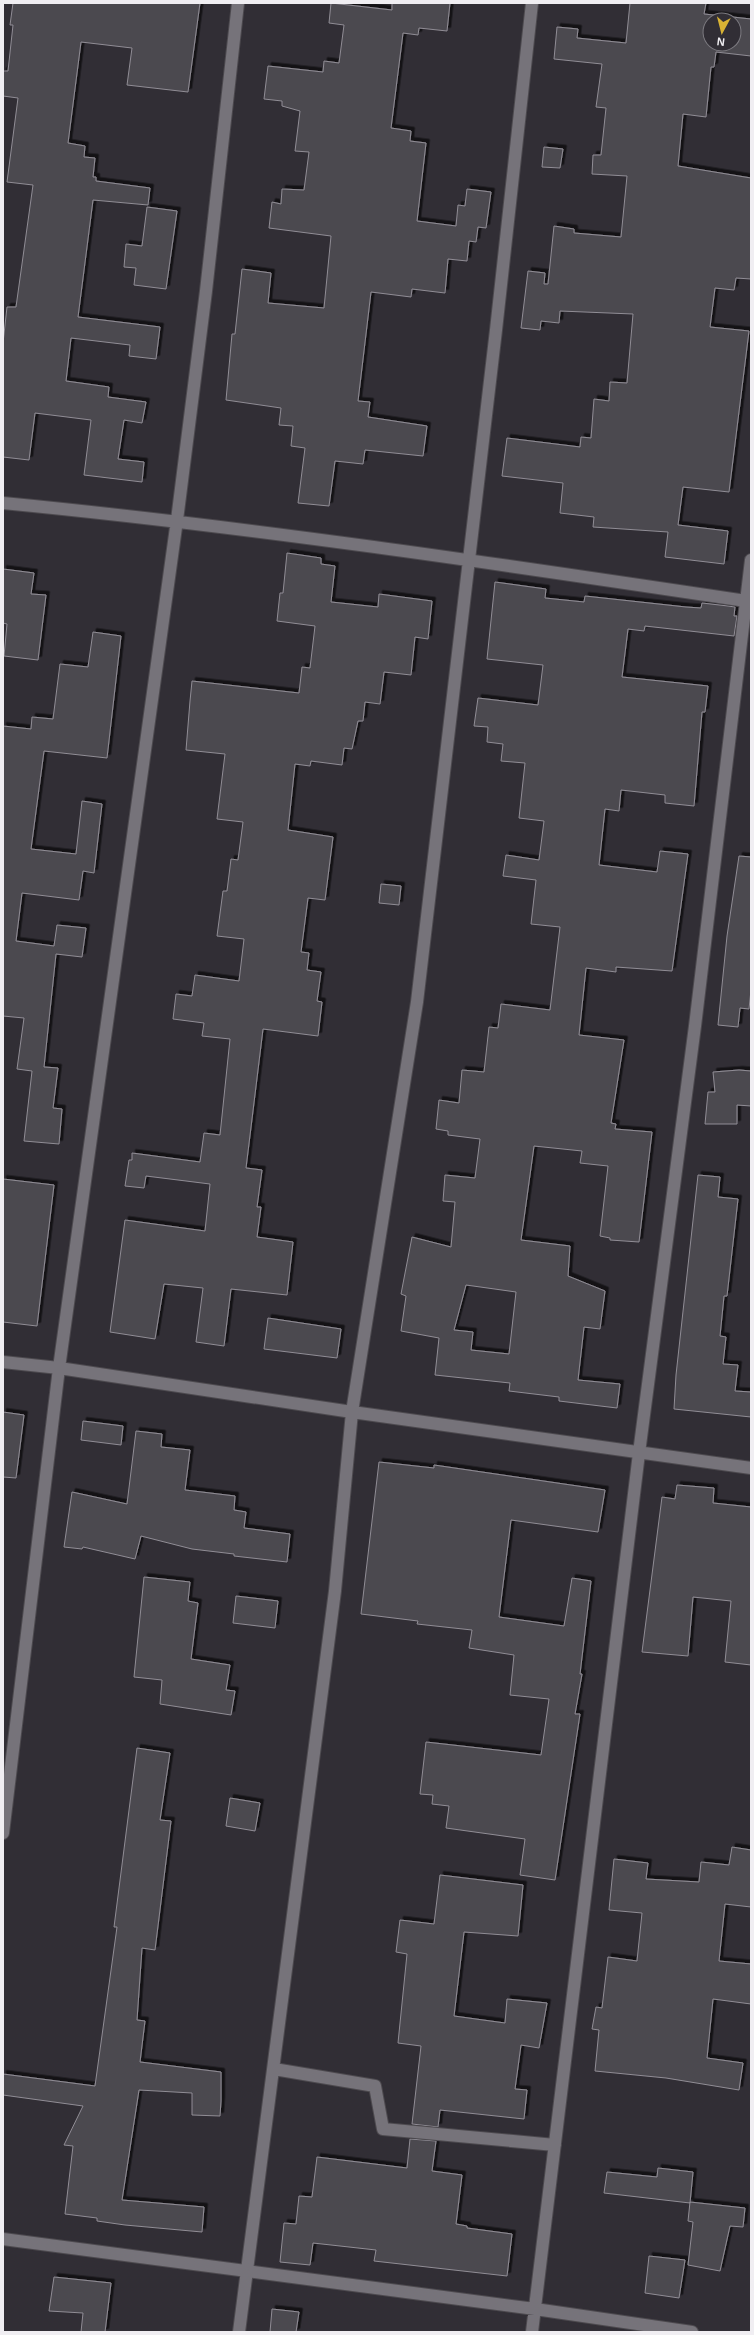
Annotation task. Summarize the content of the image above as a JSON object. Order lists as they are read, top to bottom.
{
  "north": "bottom"
}
